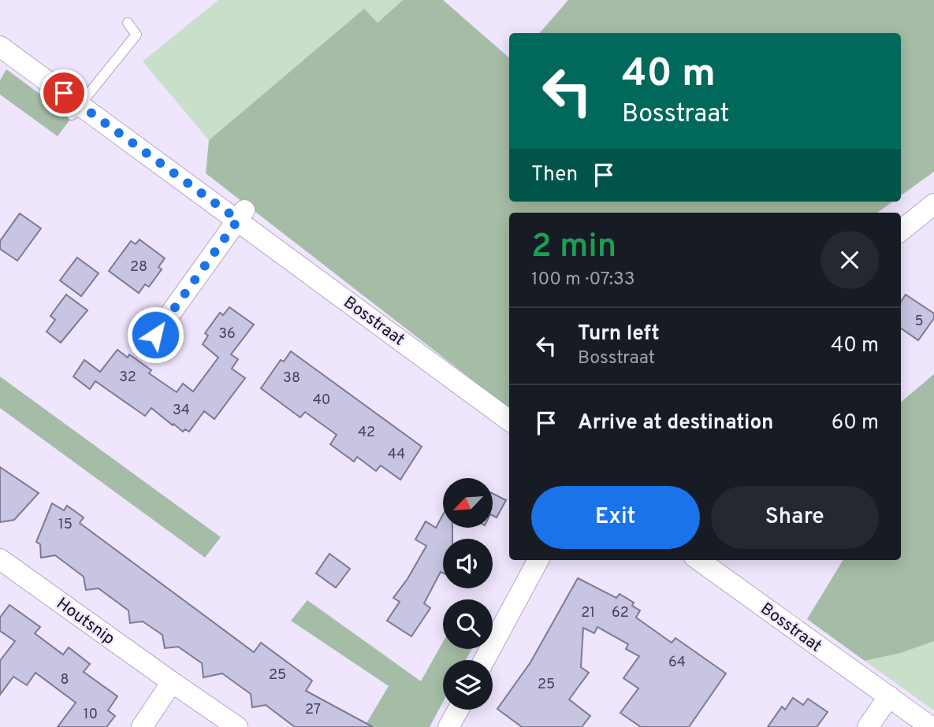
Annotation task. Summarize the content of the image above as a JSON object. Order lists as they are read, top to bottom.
{
  "streets": {
    "street": ["Bosstraat", "Houtsnip"]
  },
  "house_numbers": [
    "28",
    "5",
    "36",
    "32",
    "38",
    "40",
    "34",
    "42",
    "44",
    "15",
    "21",
    "62",
    "64",
    "25",
    "8",
    "25",
    "27",
    "10"
  ],
  "north": "bottom left",
  "page": {
    "turn": ["40 m", "Bosstraat"],
    "then": "Then",
    "heading": ["2 min", "100 m · 07:33"],
    "list": [
      {
        "name": "Turn left",
        "note": "Bosstraat",
        "value": "40 m"
      },
      {
        "name": "Arrive at destination",
        "value": "60 m"
      }
    ],
    "buttons": ["Exit", "Share"]
  }
}
